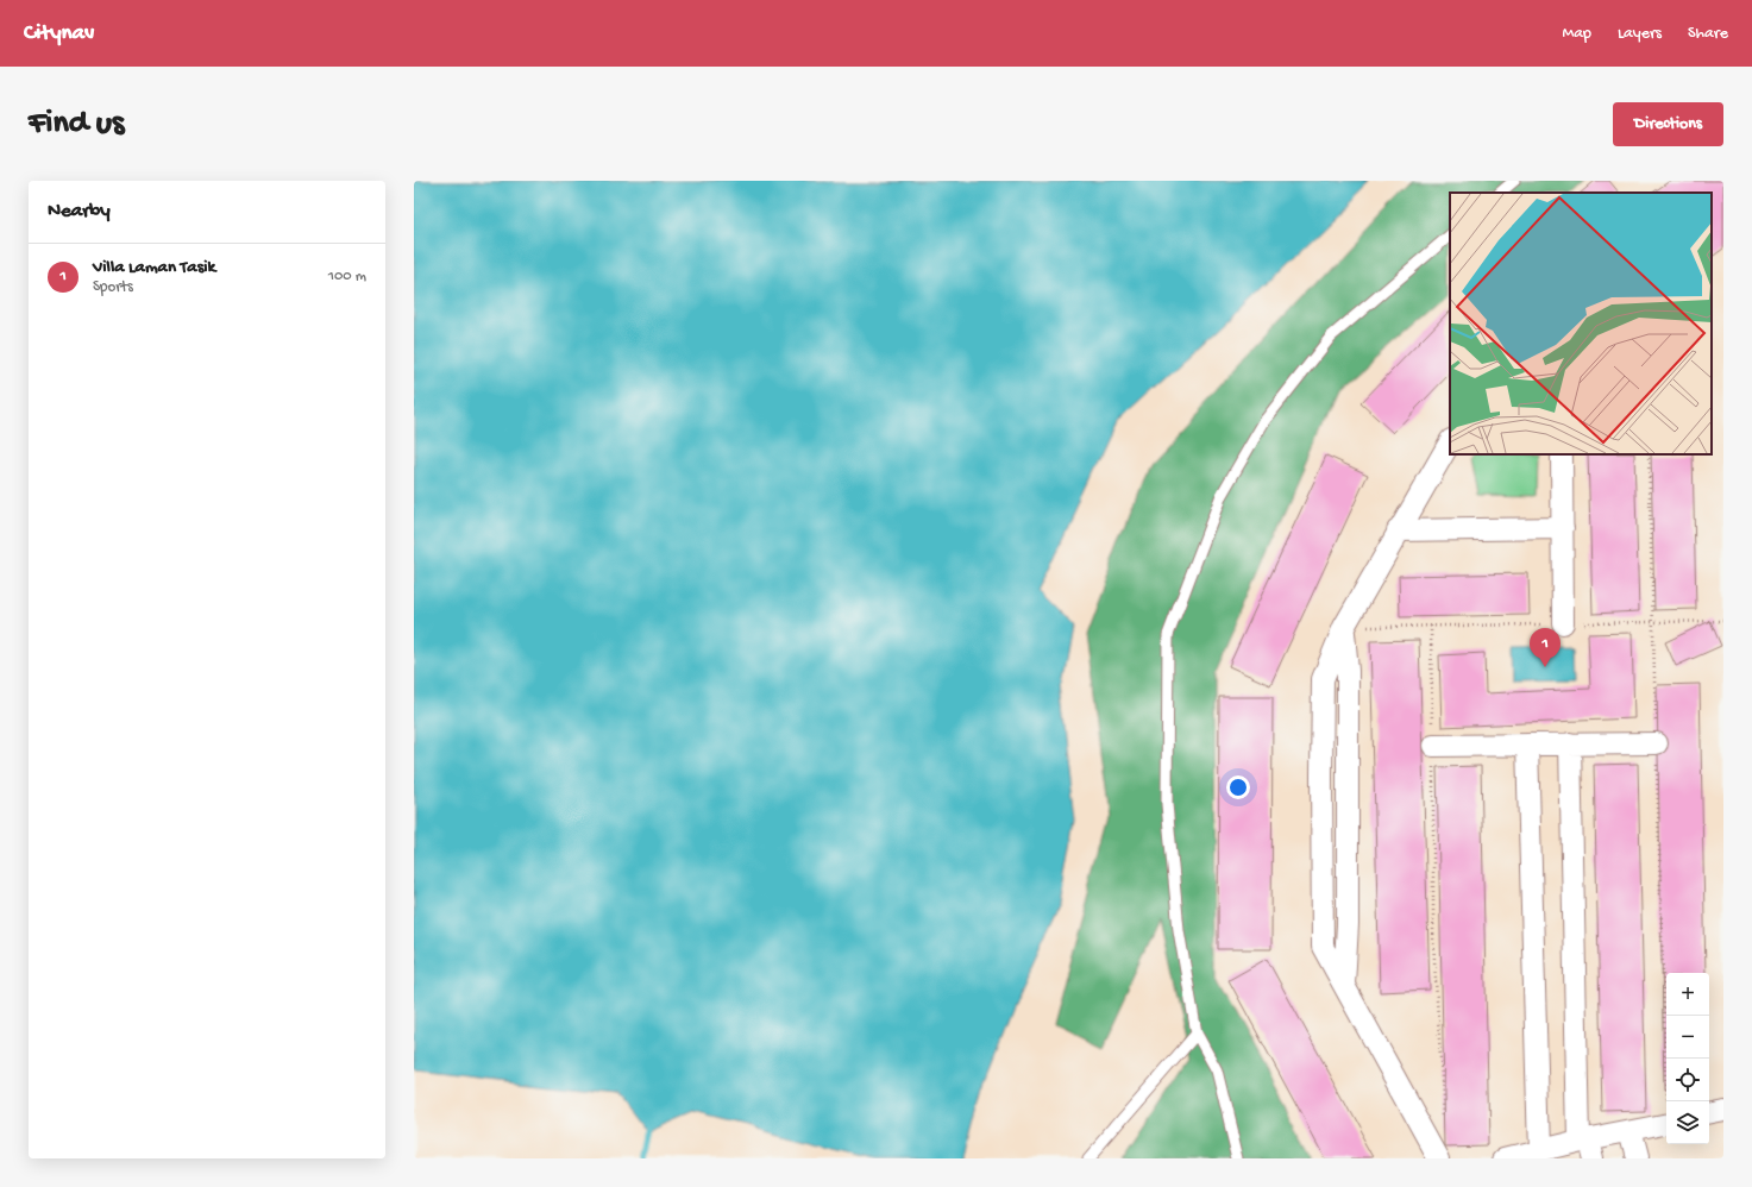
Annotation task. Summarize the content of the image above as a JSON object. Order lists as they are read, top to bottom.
{
  "page": {
    "header": "Citynav",
    "nav": ["Map", "Layers", "Share"],
    "buttons": "Directions",
    "title": "Find us",
    "heading": "Nearby",
    "list": [
      {
        "mark": "1",
        "name": "Villa Laman Tasik",
        "note": "Sports",
        "value": "100 m"
      }
    ],
    "pins": "1",
    "map_buttons": ["+", "−"]
  }
}
